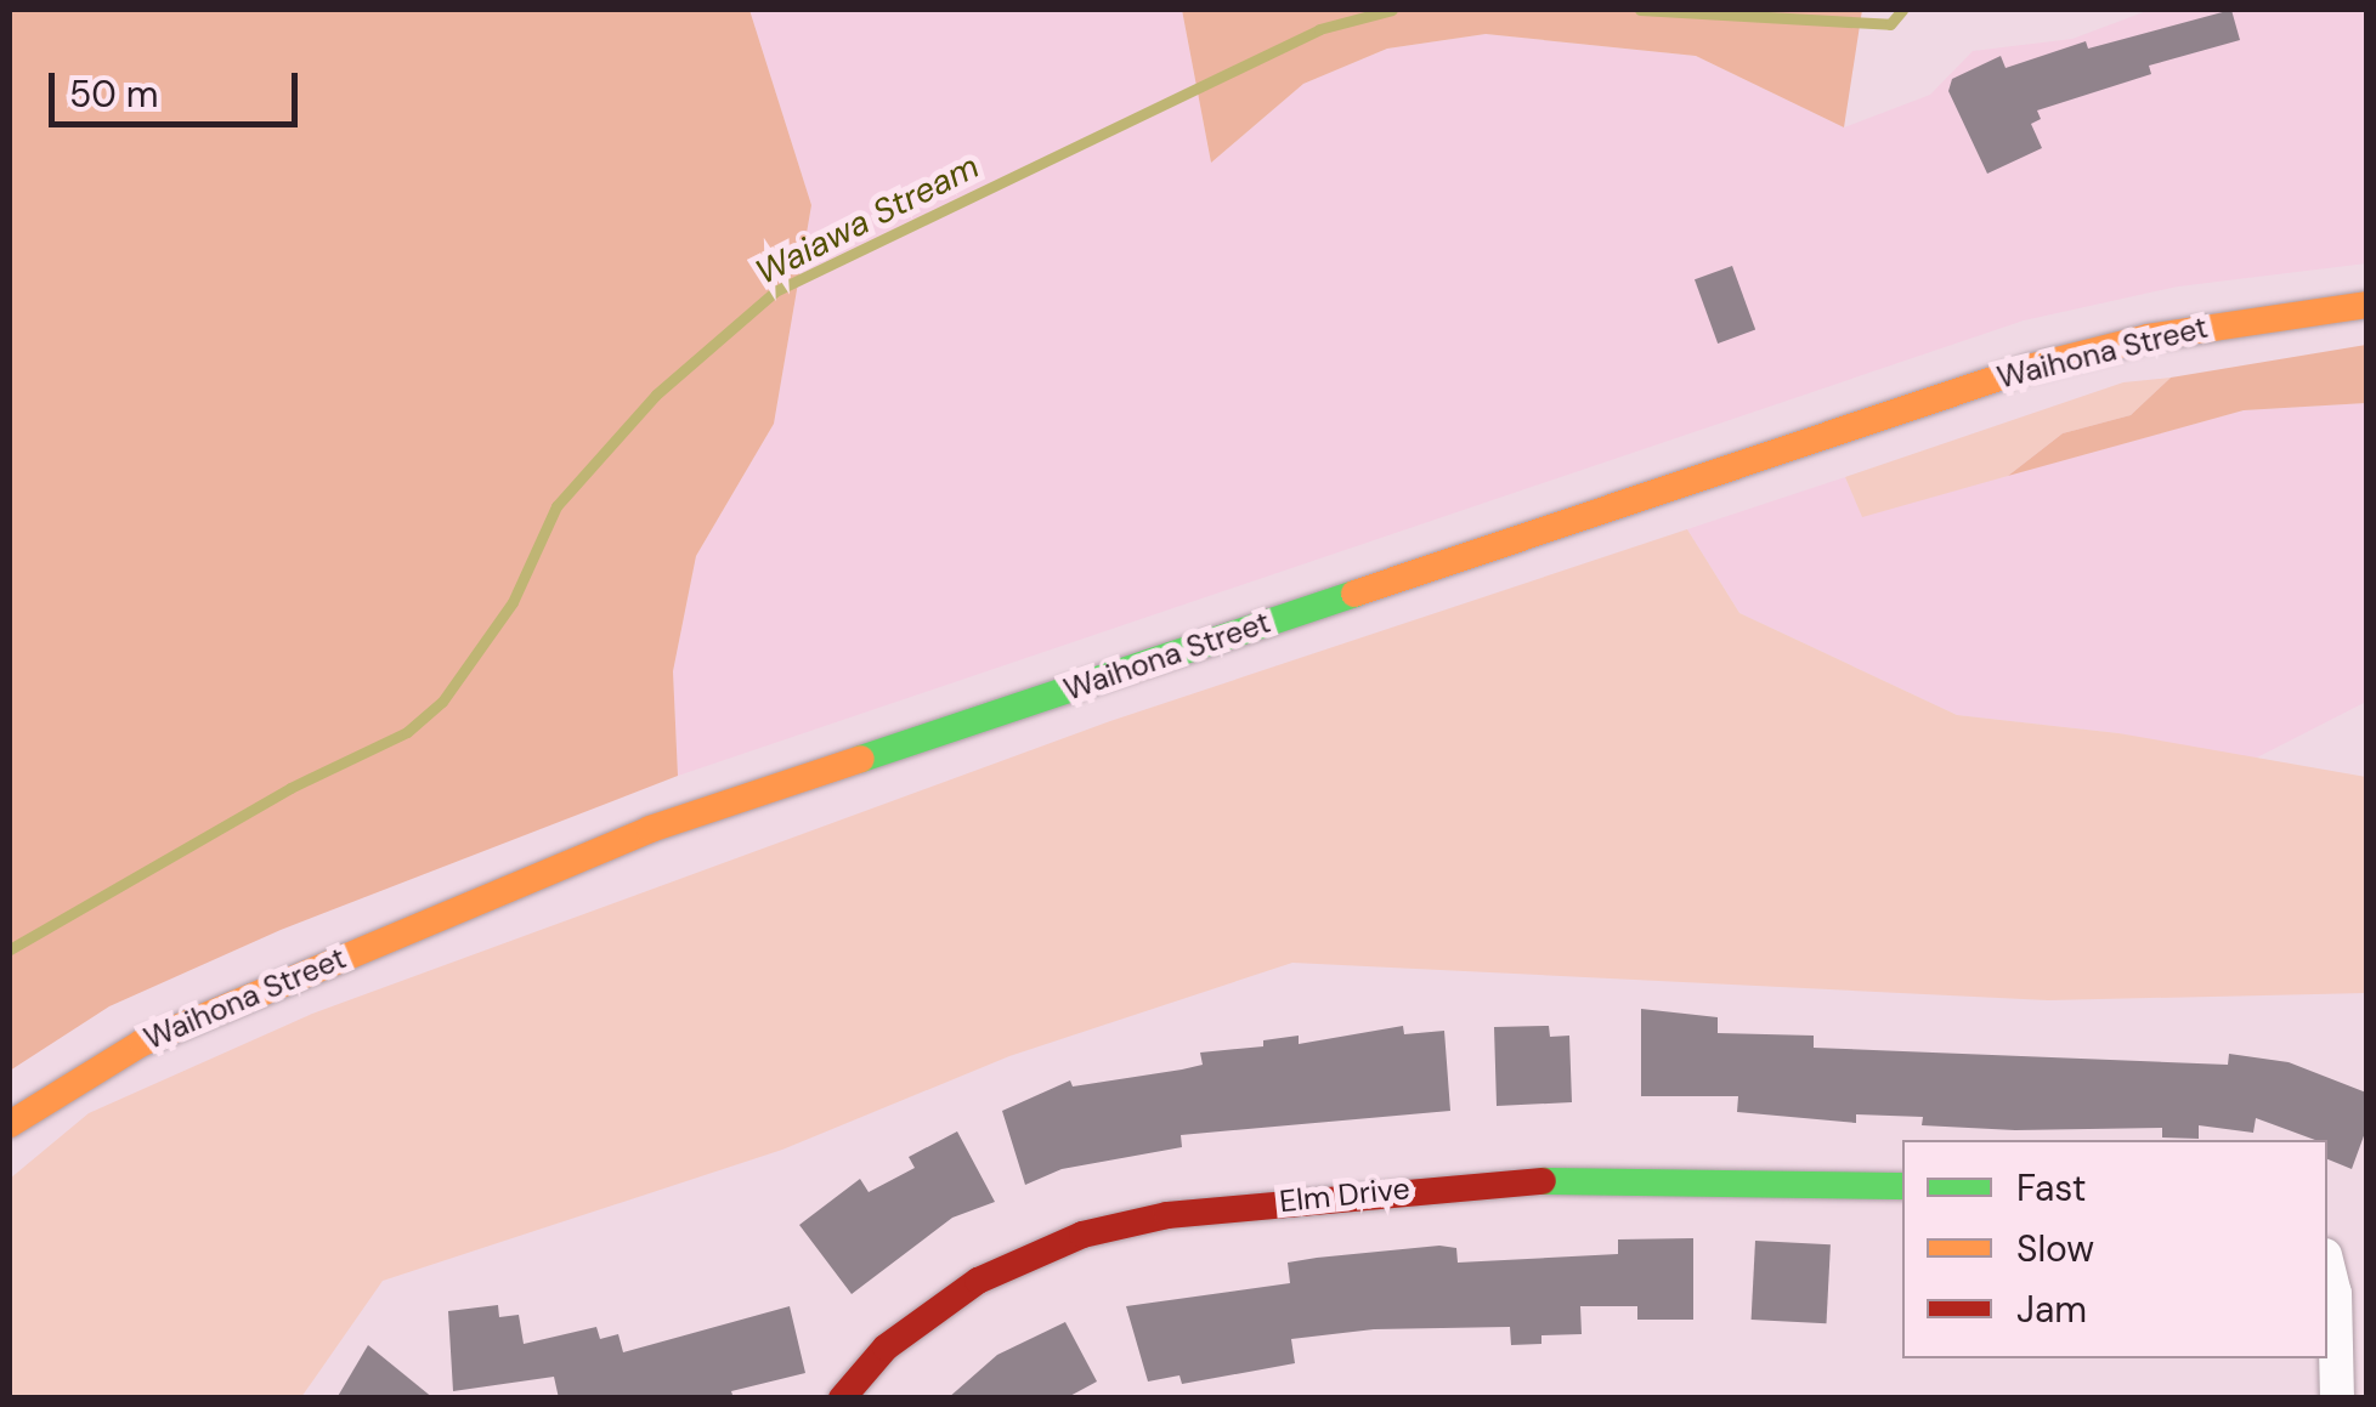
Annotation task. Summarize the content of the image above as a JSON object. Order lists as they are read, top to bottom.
{
  "streets": {
    "street": ["Waihona Street", "Elm Drive"]
  },
  "water": ["Waiawa Stream"],
  "legend": ["Fast", "Slow", "Jam"],
  "scale_bar": "50 m"
}
